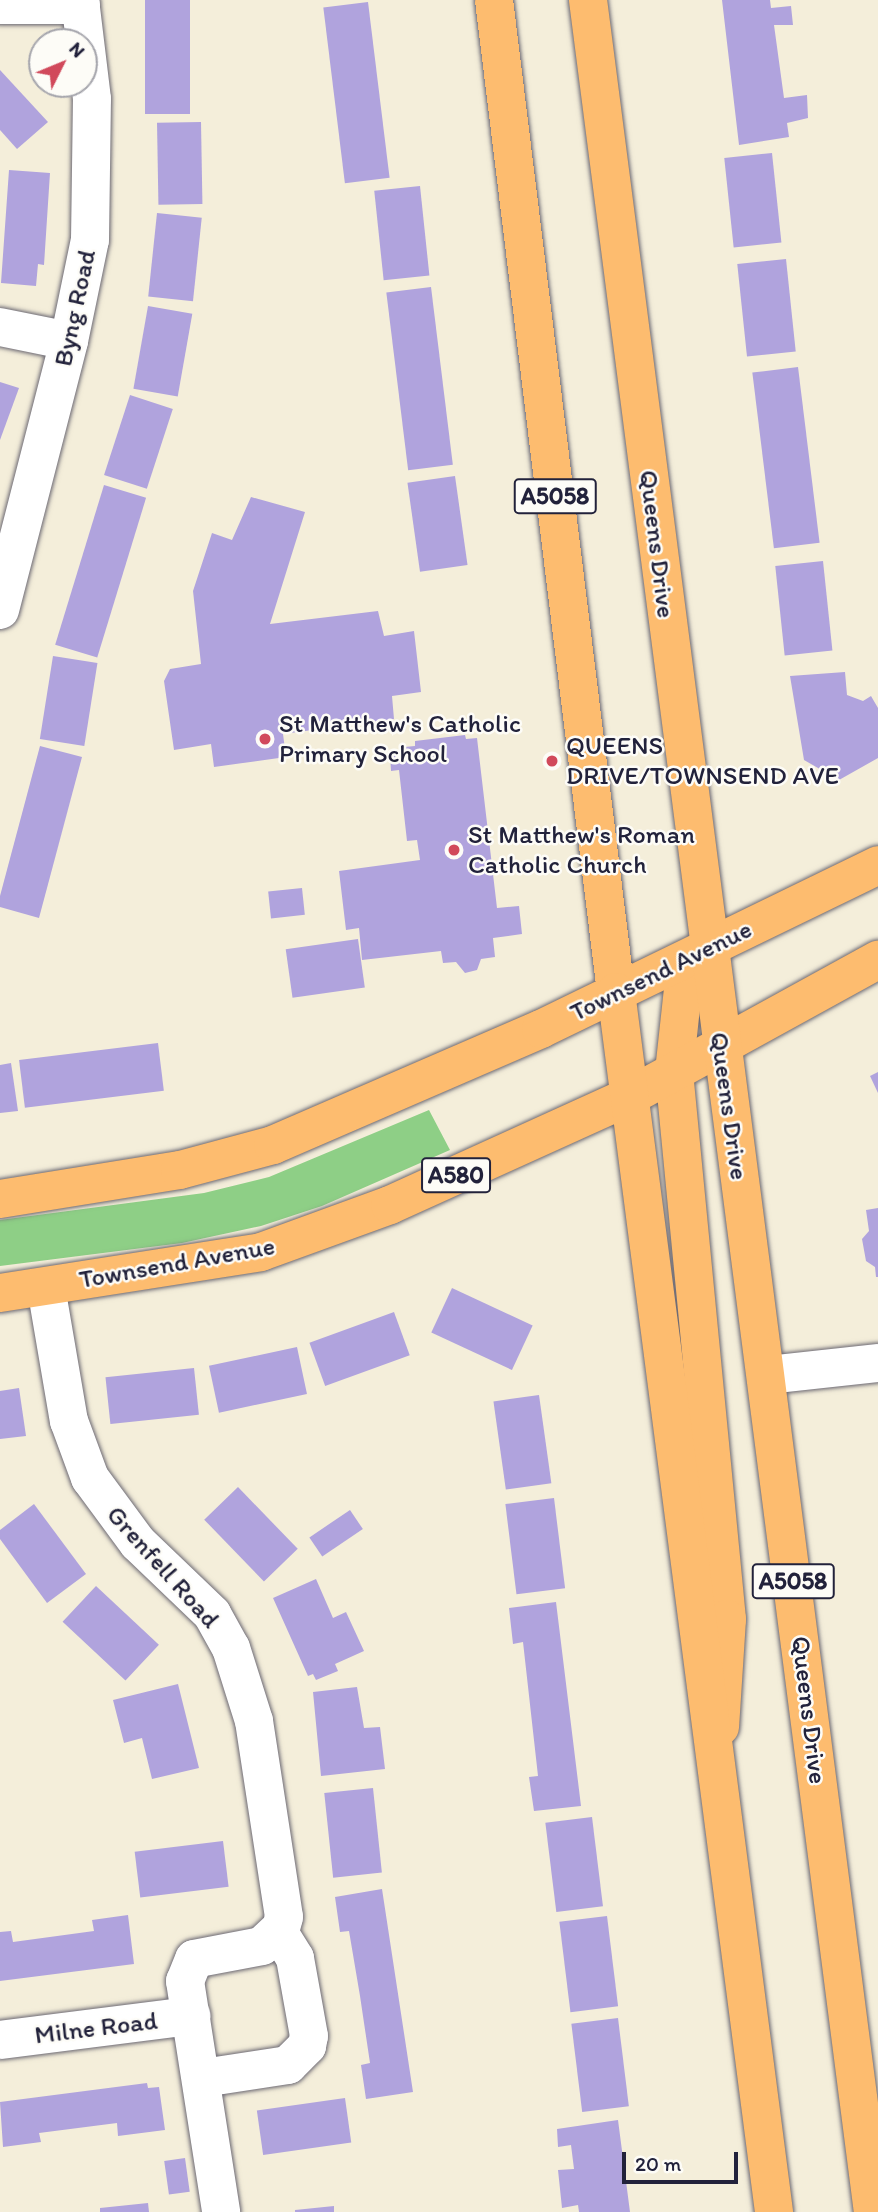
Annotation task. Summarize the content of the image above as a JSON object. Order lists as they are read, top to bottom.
{
  "streets": {
    "main road": [
      "A5058",
      "Queens Drive",
      "Townsend Avenue",
      "A580"
    ],
    "street": ["Byng Road", "Grenfell Road", "Milne Road"]
  },
  "crossings": [
    ["A5058", "Townsend Avenue"],
    ["Queens Drive", "Townsend Avenue"],
    ["Townsend Avenue", "Grenfell Road"]
  ],
  "places": ["St Matthew's Catholic Primary School", "QUEENS DRIVE/TOWNSEND AVE", "St Matthew's Roman Catholic Church"],
  "scale_bar": "20 m",
  "north": "top right"
}
